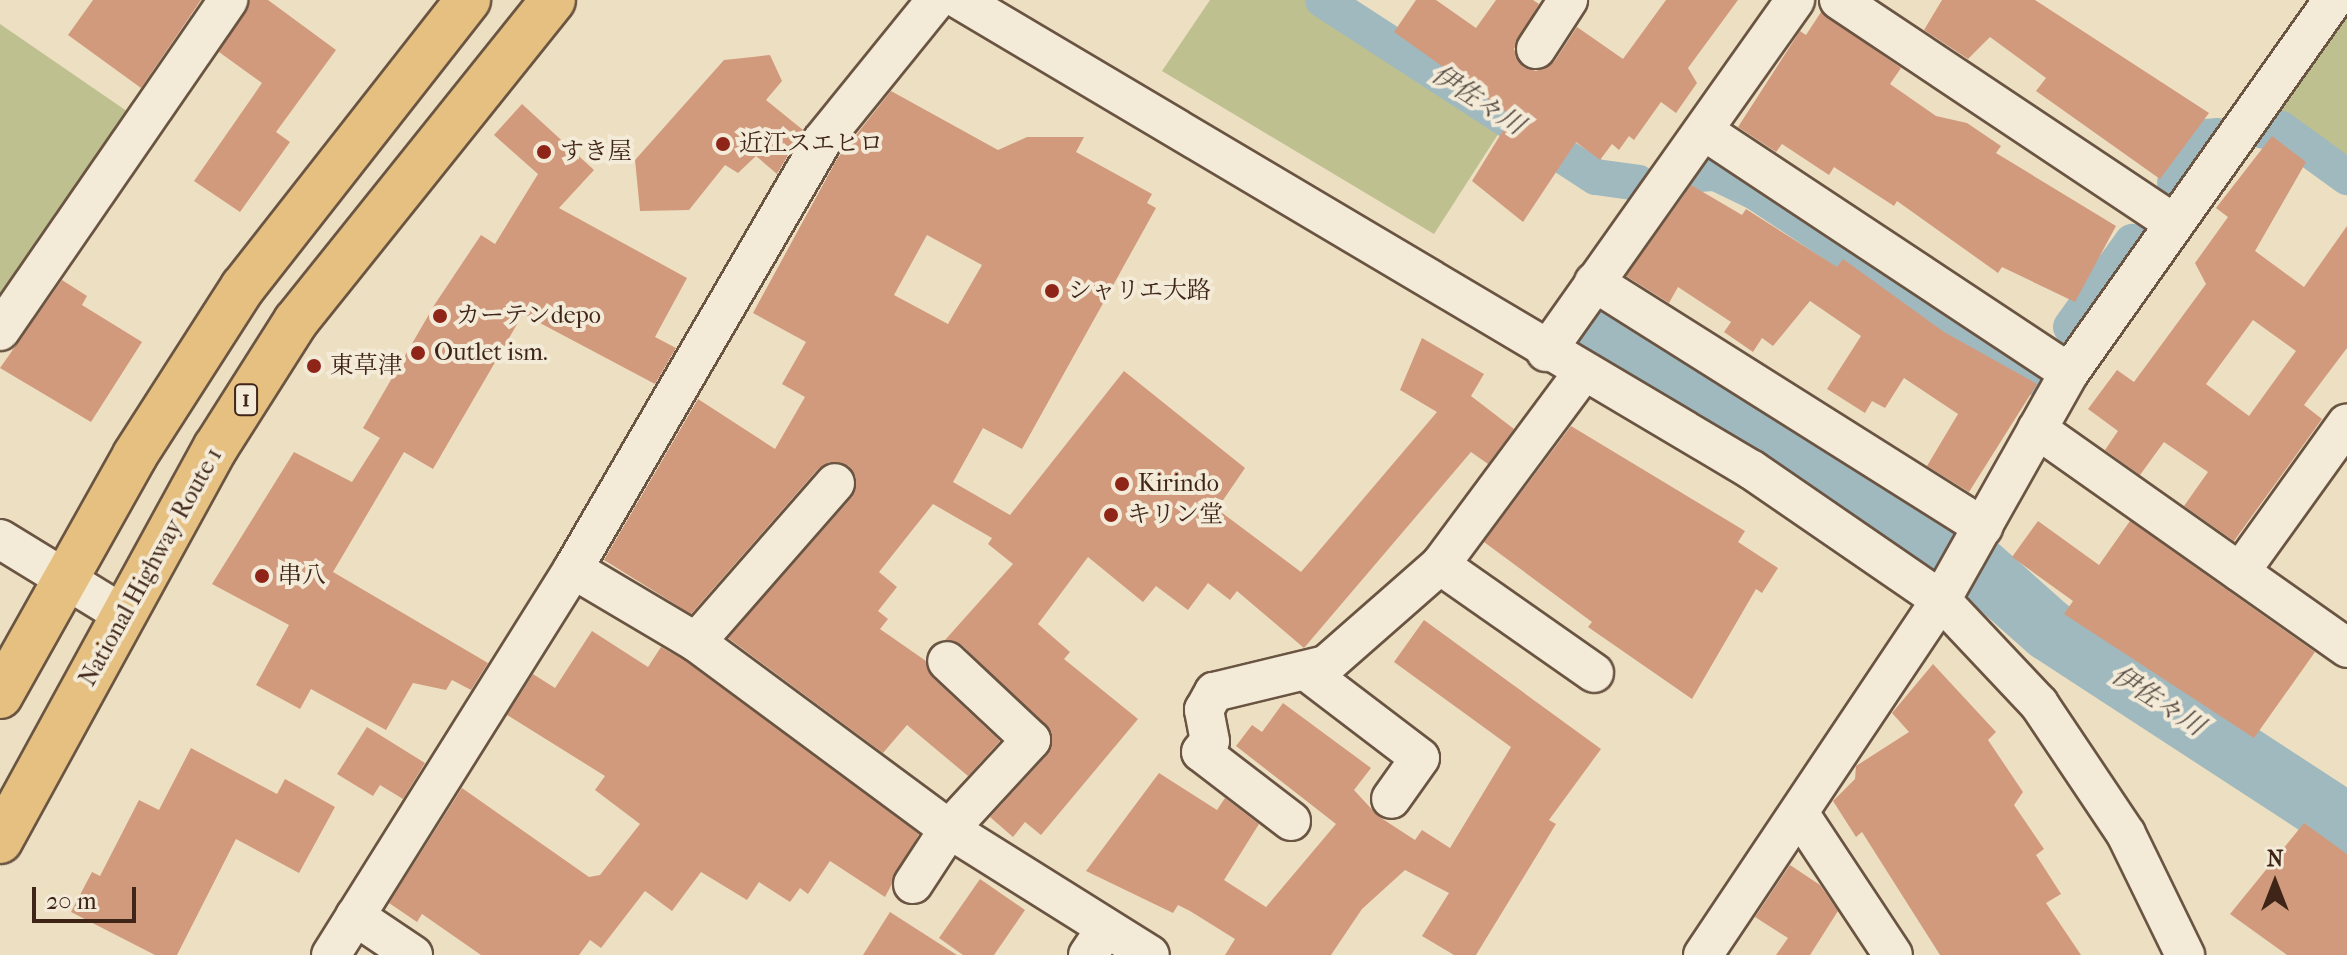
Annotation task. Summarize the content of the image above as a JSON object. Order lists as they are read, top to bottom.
{
  "streets": {
    "highway": ["1", "National Highway Route 1"]
  },
  "water": ["伊佐々川"],
  "places": [
    "近江スエヒロ",
    "すき屋",
    "シャリエ大路",
    "カーテンdepo",
    "Outlet ism.",
    "東草津",
    "Kirindo",
    "キリン堂",
    "串八"
  ],
  "scale_bar": "20 m",
  "north": "top"
}
